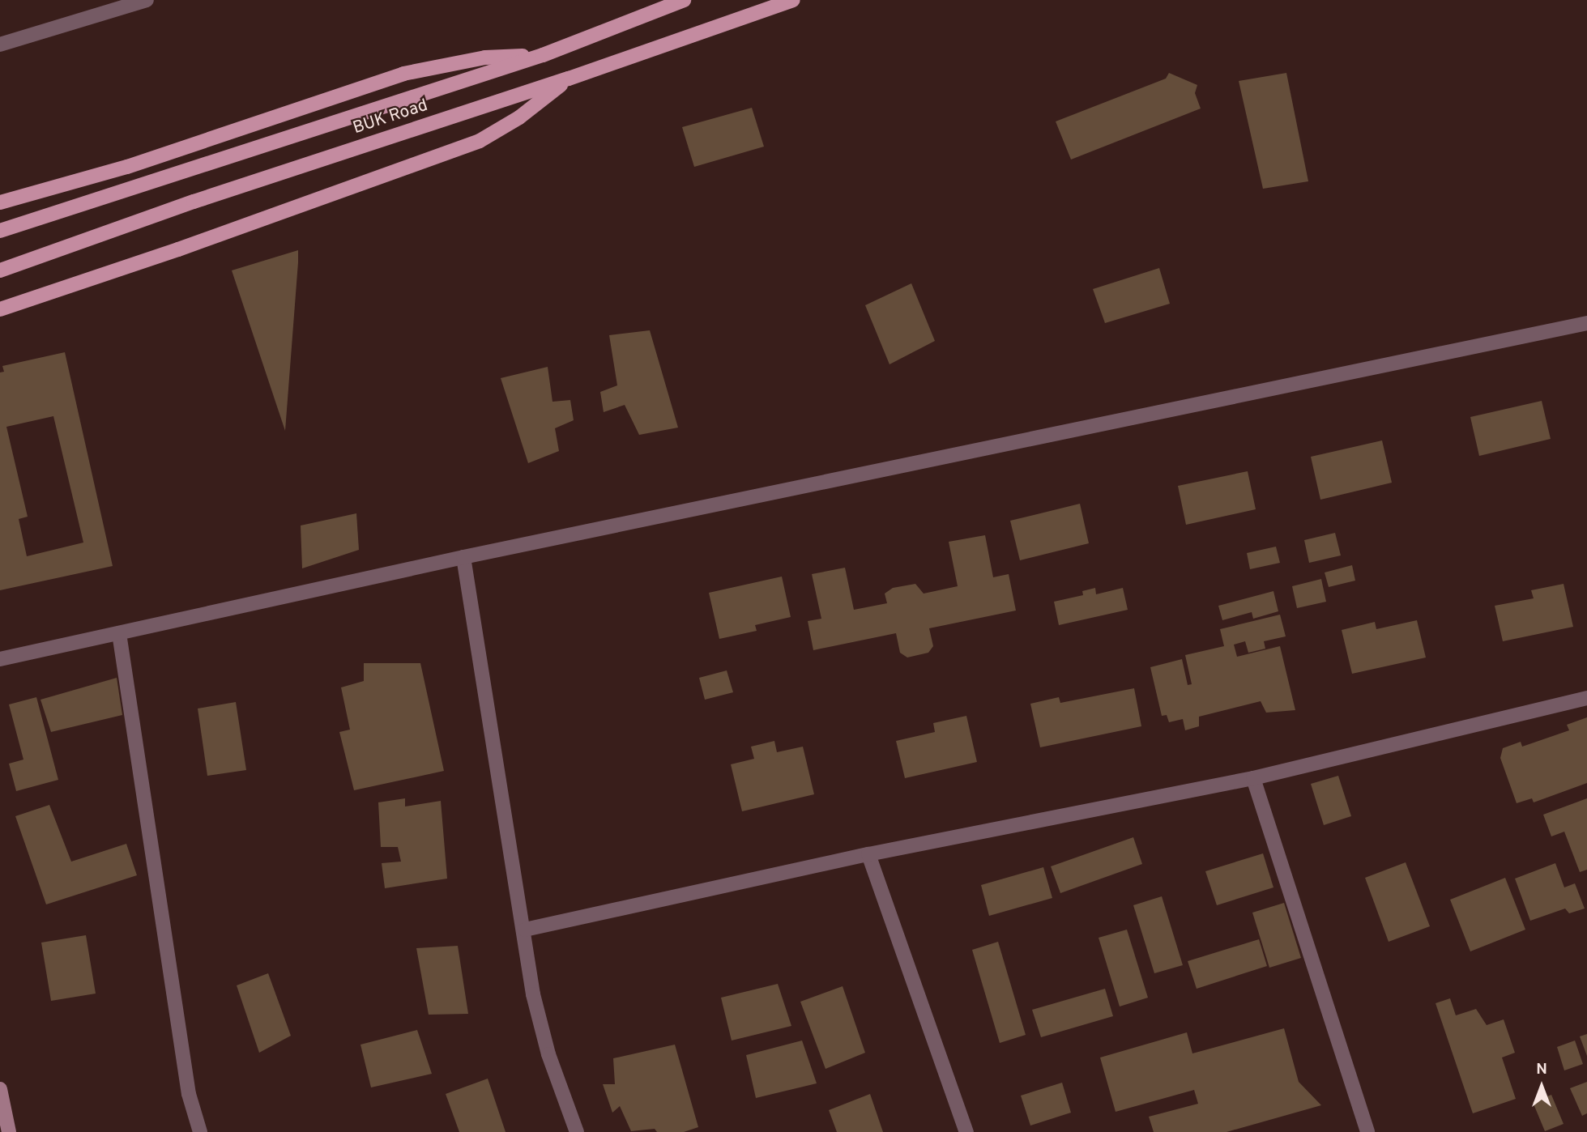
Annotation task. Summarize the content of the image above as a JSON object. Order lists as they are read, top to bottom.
{
  "streets": {
    "main road": ["BUK Road"]
  },
  "north": "top"
}
